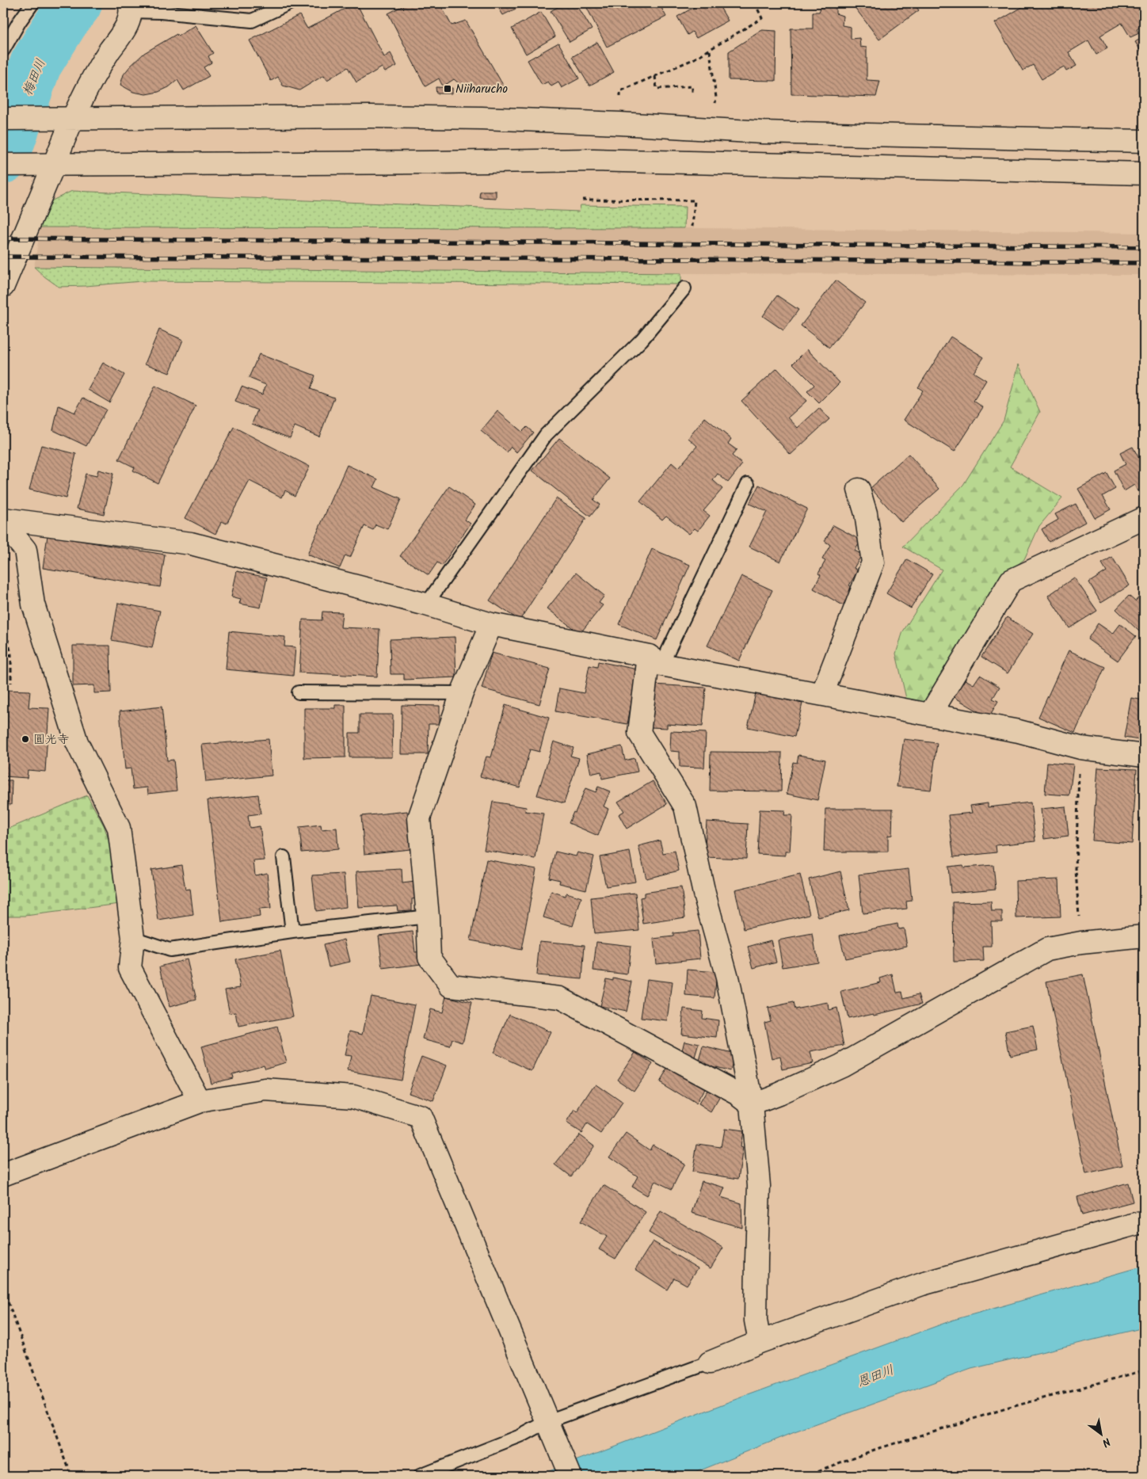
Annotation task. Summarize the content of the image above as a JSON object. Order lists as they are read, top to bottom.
{
  "water": ["梅田川", "恩田川"],
  "places": {
    "transit": ["Niiharucho"],
    "other": ["圓光寺"]
  },
  "north": "bottom right"
}
